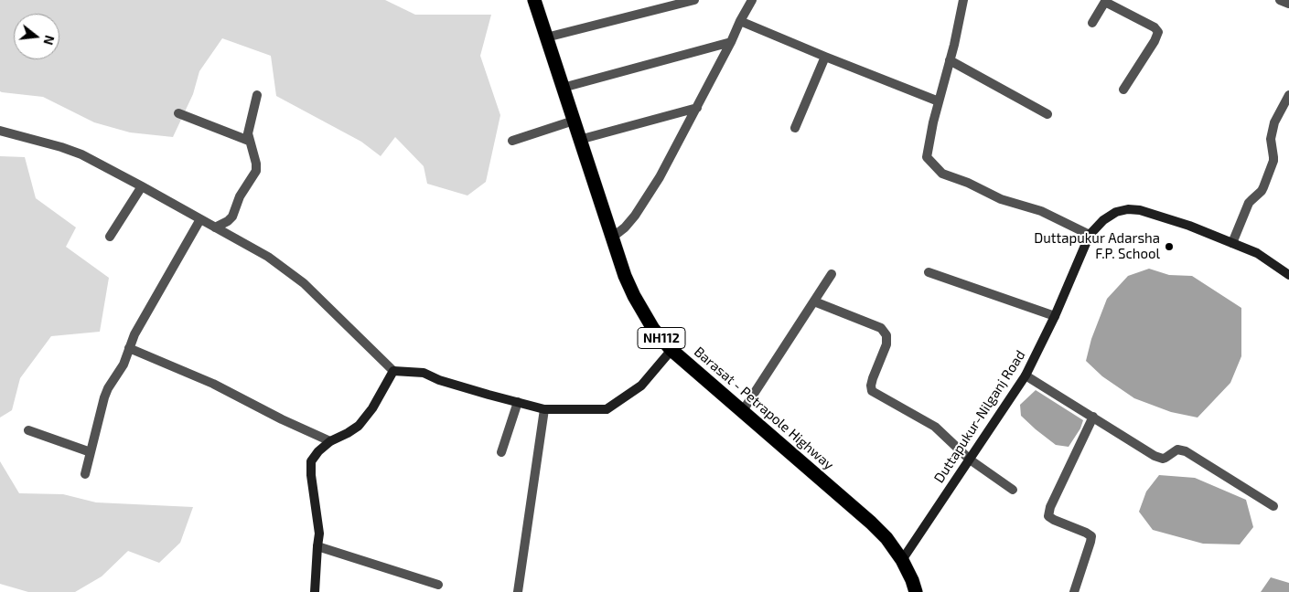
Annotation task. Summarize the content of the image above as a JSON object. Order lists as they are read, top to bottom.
{
  "streets": {
    "highway": ["NH112", "Barasat - Petrapole Highway"],
    "main road": ["Duttapukur-Nilganj Road"]
  },
  "crossings": [
    ["Barasat - Petrapole Highway", "Duttapukur-Nilganj Road"]
  ],
  "places": ["Duttapukur Adarsha F.P. School"],
  "north": "right"
}
